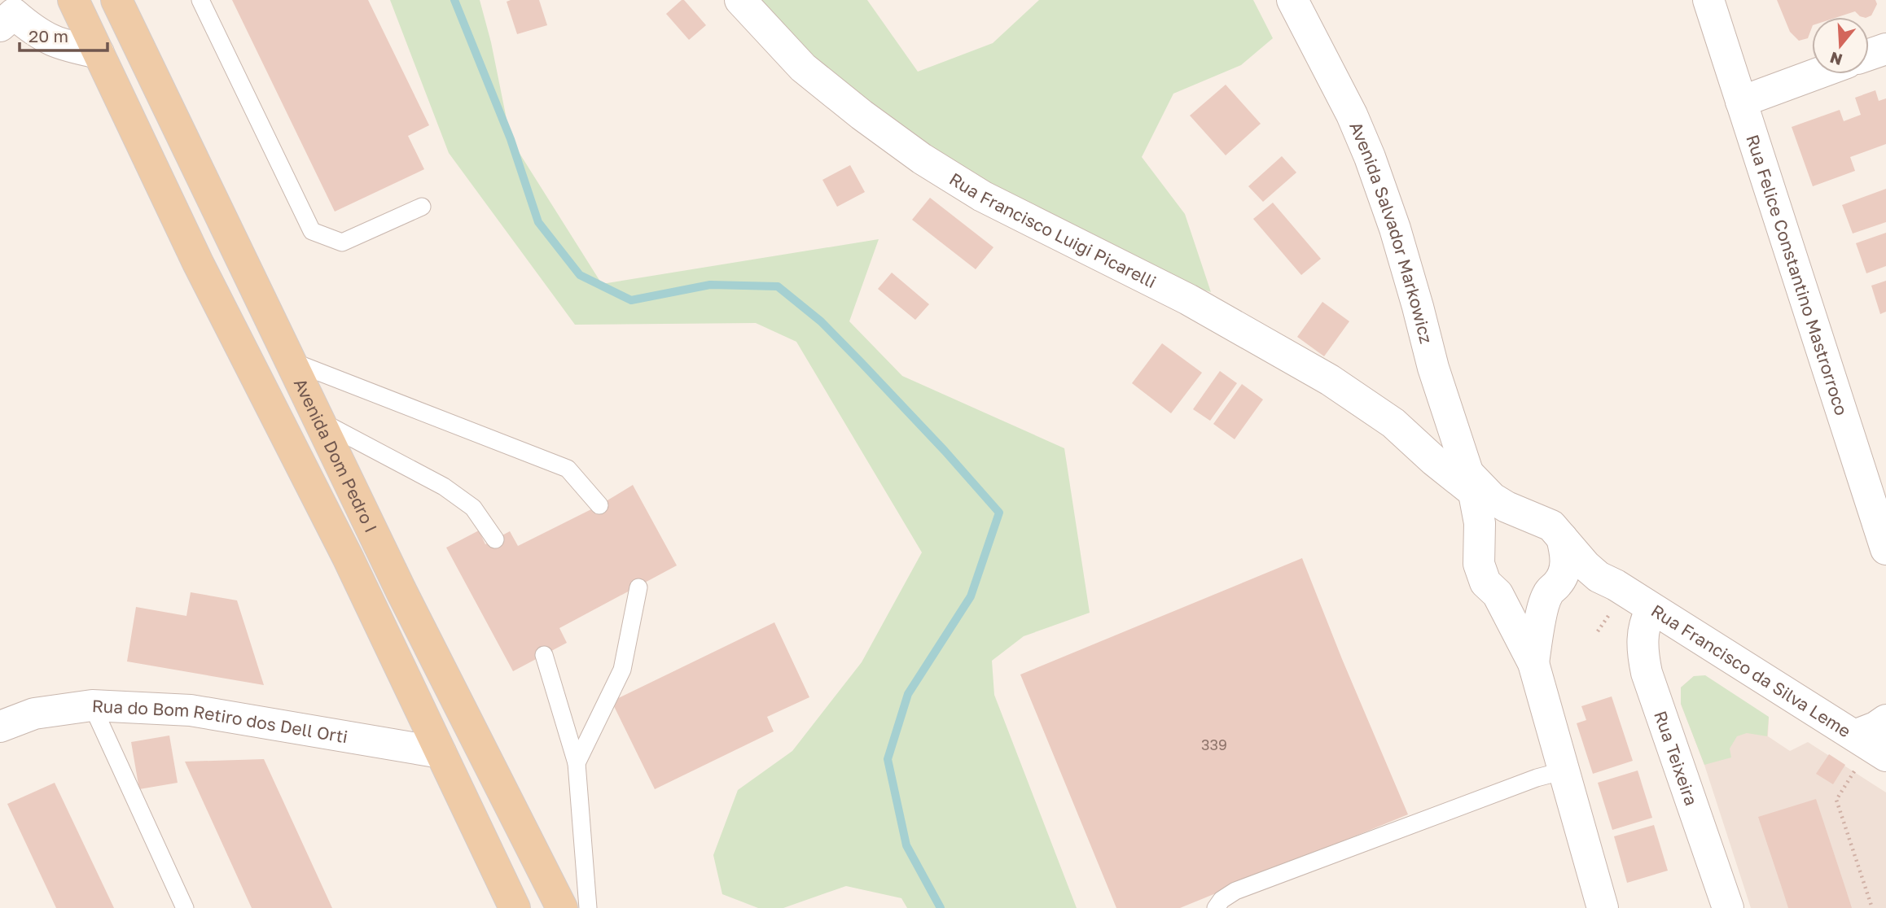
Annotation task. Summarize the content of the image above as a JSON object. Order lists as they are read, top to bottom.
{
  "streets": {
    "main road": ["Avenida Dom Pedro I"],
    "street": [
      "Rua Francisco Luigi Picarelli",
      "Avenida Salvador Markowicz",
      "Rua Felice Constantino Mastrorroco",
      "Rua Francisco da Silva Leme",
      "Rua do Bom Retiro dos Dell Orti",
      "Rua Teixeira"
    ]
  },
  "crossings": [
    ["Rua Francisco Luigi Picarelli", "Avenida Salvador Markowicz"],
    ["Rua Francisco Luigi Picarelli", "Rua Francisco da Silva Leme"],
    ["Avenida Salvador Markowicz", "Rua Francisco da Silva Leme"],
    ["Avenida Dom Pedro I", "Rua do Bom Retiro dos Dell Orti"],
    ["Rua Francisco da Silva Leme", "Rua Teixeira"]
  ],
  "house_numbers": ["339"],
  "scale_bar": "20 m",
  "north": "bottom"
}
